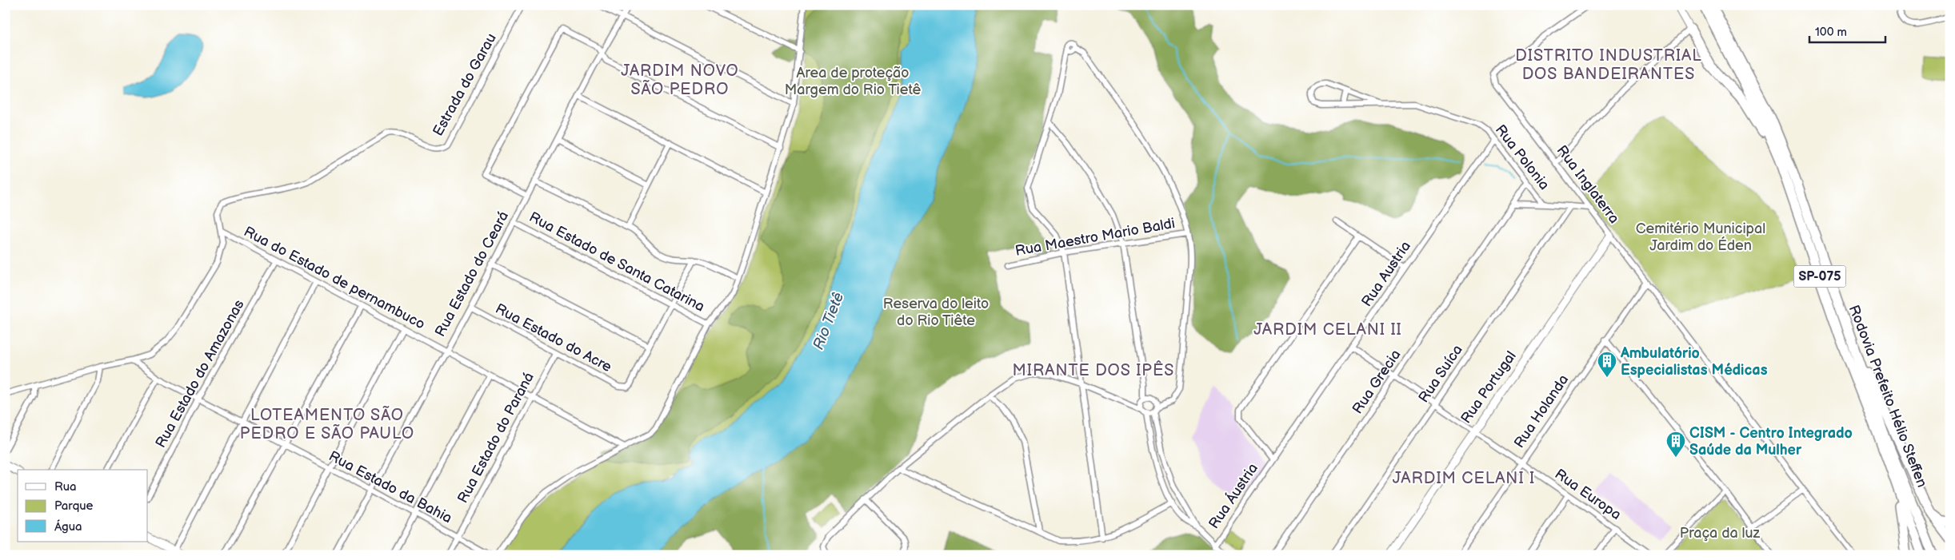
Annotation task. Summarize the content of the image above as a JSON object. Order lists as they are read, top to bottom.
{
  "streets": {
    "highway": ["SP-075", "Rodovia Prefeito Hélio Steffen"],
    "street": [
      "Estrada do Garau",
      "Rua Polonia",
      "Rua Inglaterra",
      "Rua Maestro Mario Baldi",
      "Rua Estado de Santa Catarina",
      "Rua Estado do Ceará",
      "Rua Austria",
      "Rua do Estado de pernambuco",
      "Rua Estado do Acre",
      "Rua Estado do Amazonas",
      "Rua Suíca",
      "Rua Grecia",
      "Rua Portugal",
      "Rua Holanda",
      "Rua Estado do Paraná",
      "Rua Estado da Bahia",
      "Rua Europa",
      "Rua Áustria"
    ]
  },
  "crossings": [
    ["Estrada do Garau", "Rua do Estado de pernambuco"],
    ["Rua Polonia", "Rua Inglaterra"],
    ["Rua Polonia", "Rua Austria"],
    ["Rua Polonia", "Rua Suíca"],
    ["Rua Polonia", "Rua Grecia"],
    ["Rua Inglaterra", "Rua Portugal"],
    ["Rua Inglaterra", "Rua Holanda"],
    ["Rua Estado de Santa Catarina", "Rua Estado do Ceará"],
    ["Rua Estado do Ceará", "Rua do Estado de pernambuco"],
    ["Rua Estado do Ceará", "Rua Estado do Acre"],
    ["Rua Estado do Ceará", "Rua Estado da Bahia"],
    ["Rua Austria", "Rua Europa"],
    ["Rua Austria", "Rua Áustria"],
    ["Rua do Estado de pernambuco", "Rua Estado do Amazonas"],
    ["Rua do Estado de pernambuco", "Rua Estado do Paraná"],
    ["Rua Estado do Acre", "Rua Estado do Paraná"],
    ["Rua Estado do Amazonas", "Rua Estado da Bahia"],
    ["Rua Suíca", "Rua Europa"],
    ["Rua Grecia", "Rua Europa"],
    ["Rua Portugal", "Rua Europa"],
    ["Rua Holanda", "Rua Europa"],
    ["Rua Estado do Paraná", "Rua Estado da Bahia"]
  ],
  "districts": [
    "DISTRITO INDUSTRIAL DOS BANDEIRANTES",
    "JARDIM NOVO SÃO PEDRO",
    "JARDIM CELANI II",
    "MIRANTE DOS IPÊS",
    "LOTEAMENTO SÃO PEDRO E SÃO PAULO",
    "JARDIM CELANI I"
  ],
  "water": ["Rio Tietê"],
  "parks": [
    "Area de proteção Margem do Rio Tietê",
    "Cemitério Municipal Jardim do Éden",
    "Reserva do leito do Rio Tiête",
    "Praça da luz"
  ],
  "places": {
    "building": ["Ambulatório Especialistas Médicas", "CISM - Centro Integrado Saúde da Mulher"]
  },
  "legend": ["Rua", "Parque", "Água"],
  "scale_bar": "100 m"
}
